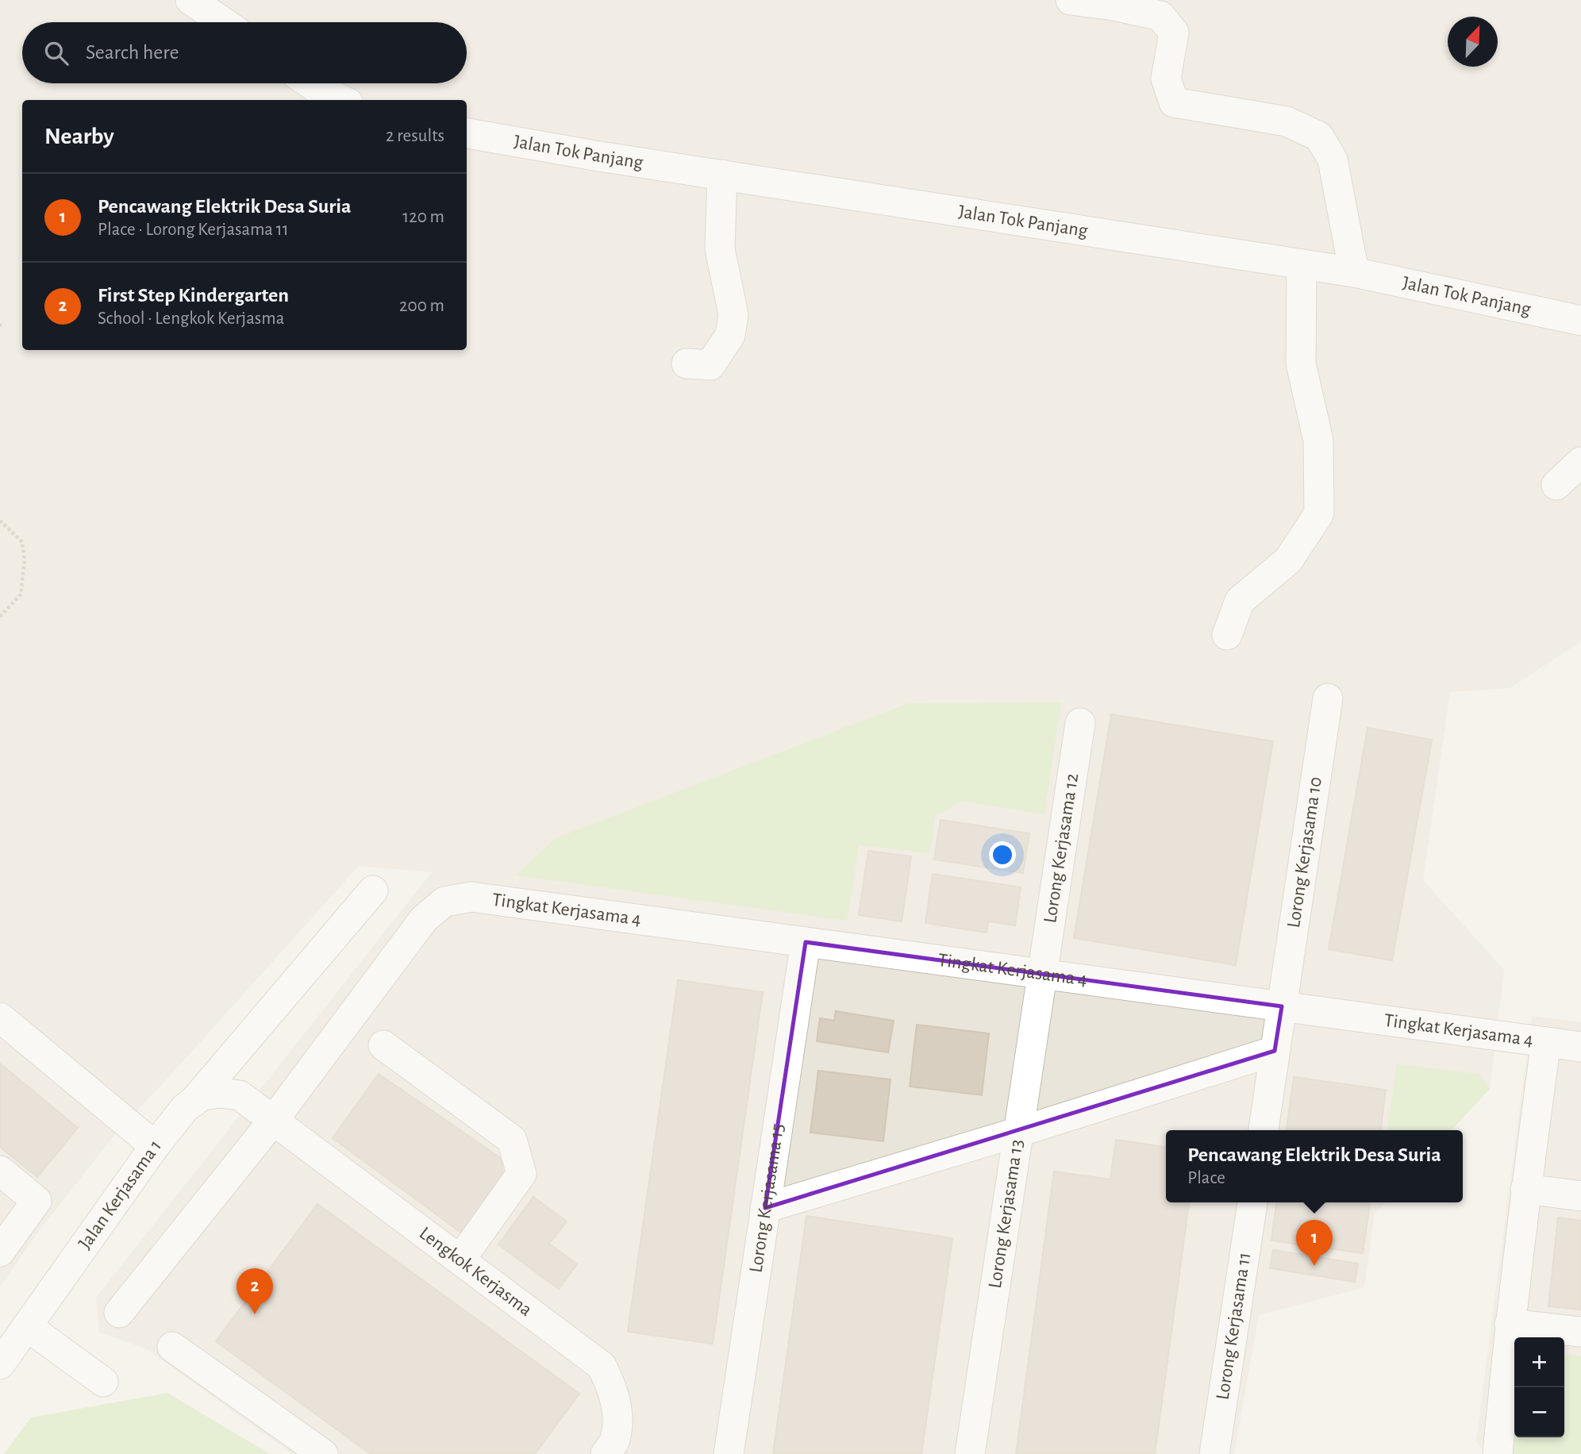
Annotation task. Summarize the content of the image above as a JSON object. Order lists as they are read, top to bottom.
{
  "streets": {
    "street": [
      "Jalan Tok Panjang",
      "Lorong Kerjasama 12",
      "Lorong Kerjasama 10",
      "Tingkat Kerjasama 4",
      "Jalan Kerjasama 1",
      "Lorong Kerjasama 15",
      "Lorong Kerjasama 13",
      "Lengkok Kerjasma",
      "Lorong Kerjasama 11"
    ]
  },
  "crossings": [
    ["Lorong Kerjasama 12", "Tingkat Kerjasama 4"],
    ["Lorong Kerjasama 12", "Lorong Kerjasama 13"],
    ["Lorong Kerjasama 10", "Tingkat Kerjasama 4"],
    ["Tingkat Kerjasama 4", "Jalan Kerjasama 1"],
    ["Tingkat Kerjasama 4", "Lorong Kerjasama 15"],
    ["Tingkat Kerjasama 4", "Lorong Kerjasama 13"],
    ["Tingkat Kerjasama 4", "Lengkok Kerjasma"],
    ["Jalan Kerjasama 1", "Lengkok Kerjasma"]
  ],
  "north": "top right",
  "page": {
    "search": "Search here",
    "heading": ["Nearby", "2 results"],
    "list": [
      {
        "mark": "1",
        "name": "Pencawang Elektrik Desa Suria",
        "note": "Place · Lorong Kerjasama 11",
        "value": "120 m"
      },
      {
        "mark": "2",
        "name": "First Step Kindergarten",
        "note": "School · Lengkok Kerjasma",
        "value": "200 m"
      }
    ],
    "popup": ["Pencawang Elektrik Desa Suria", "Place"],
    "pins": ["1", "2"],
    "map_buttons": ["+", "−"]
  }
}
